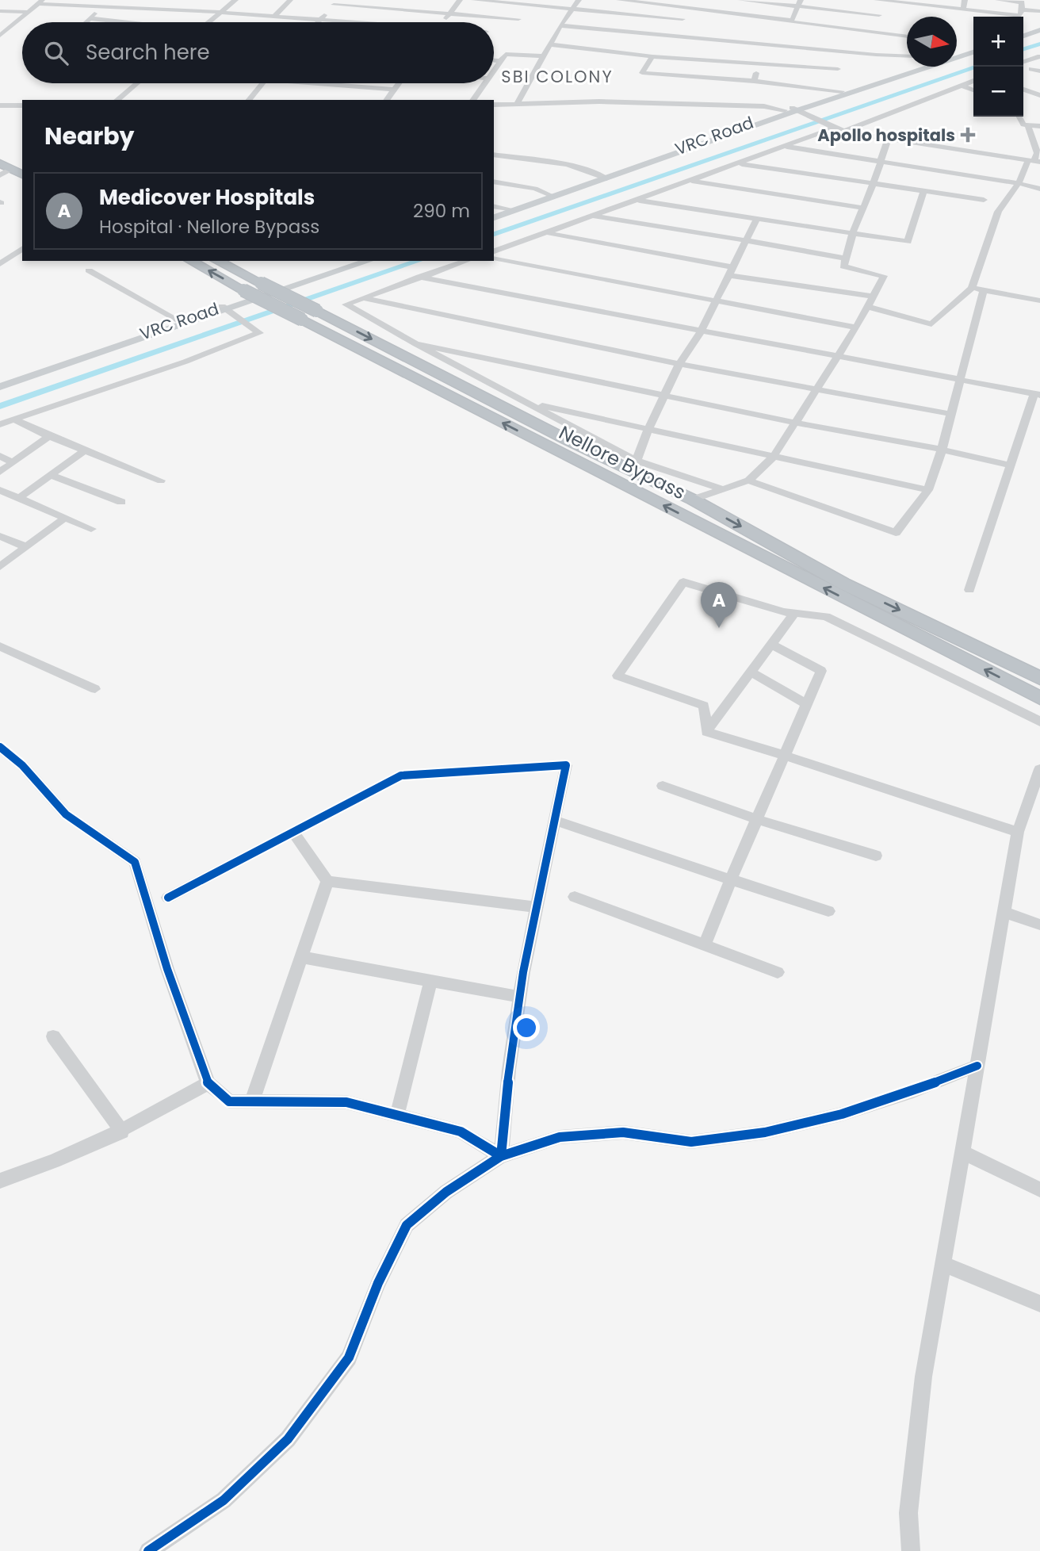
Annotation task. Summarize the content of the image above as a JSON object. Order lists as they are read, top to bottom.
{
  "streets": {
    "highway": ["Nellore Bypass"],
    "main road": ["VRC Road"]
  },
  "districts": ["SBI COLONY"],
  "places": {
    "health": ["Apollo hospitals"]
  },
  "north": "right",
  "page": {
    "map_buttons": ["+", "−"],
    "search": "Search here",
    "heading": "Nearby",
    "list": [
      {
        "mark": "A",
        "name": "Medicover Hospitals",
        "note": "Hospital · Nellore Bypass",
        "value": "290 m"
      }
    ],
    "pins": "A"
  }
}
